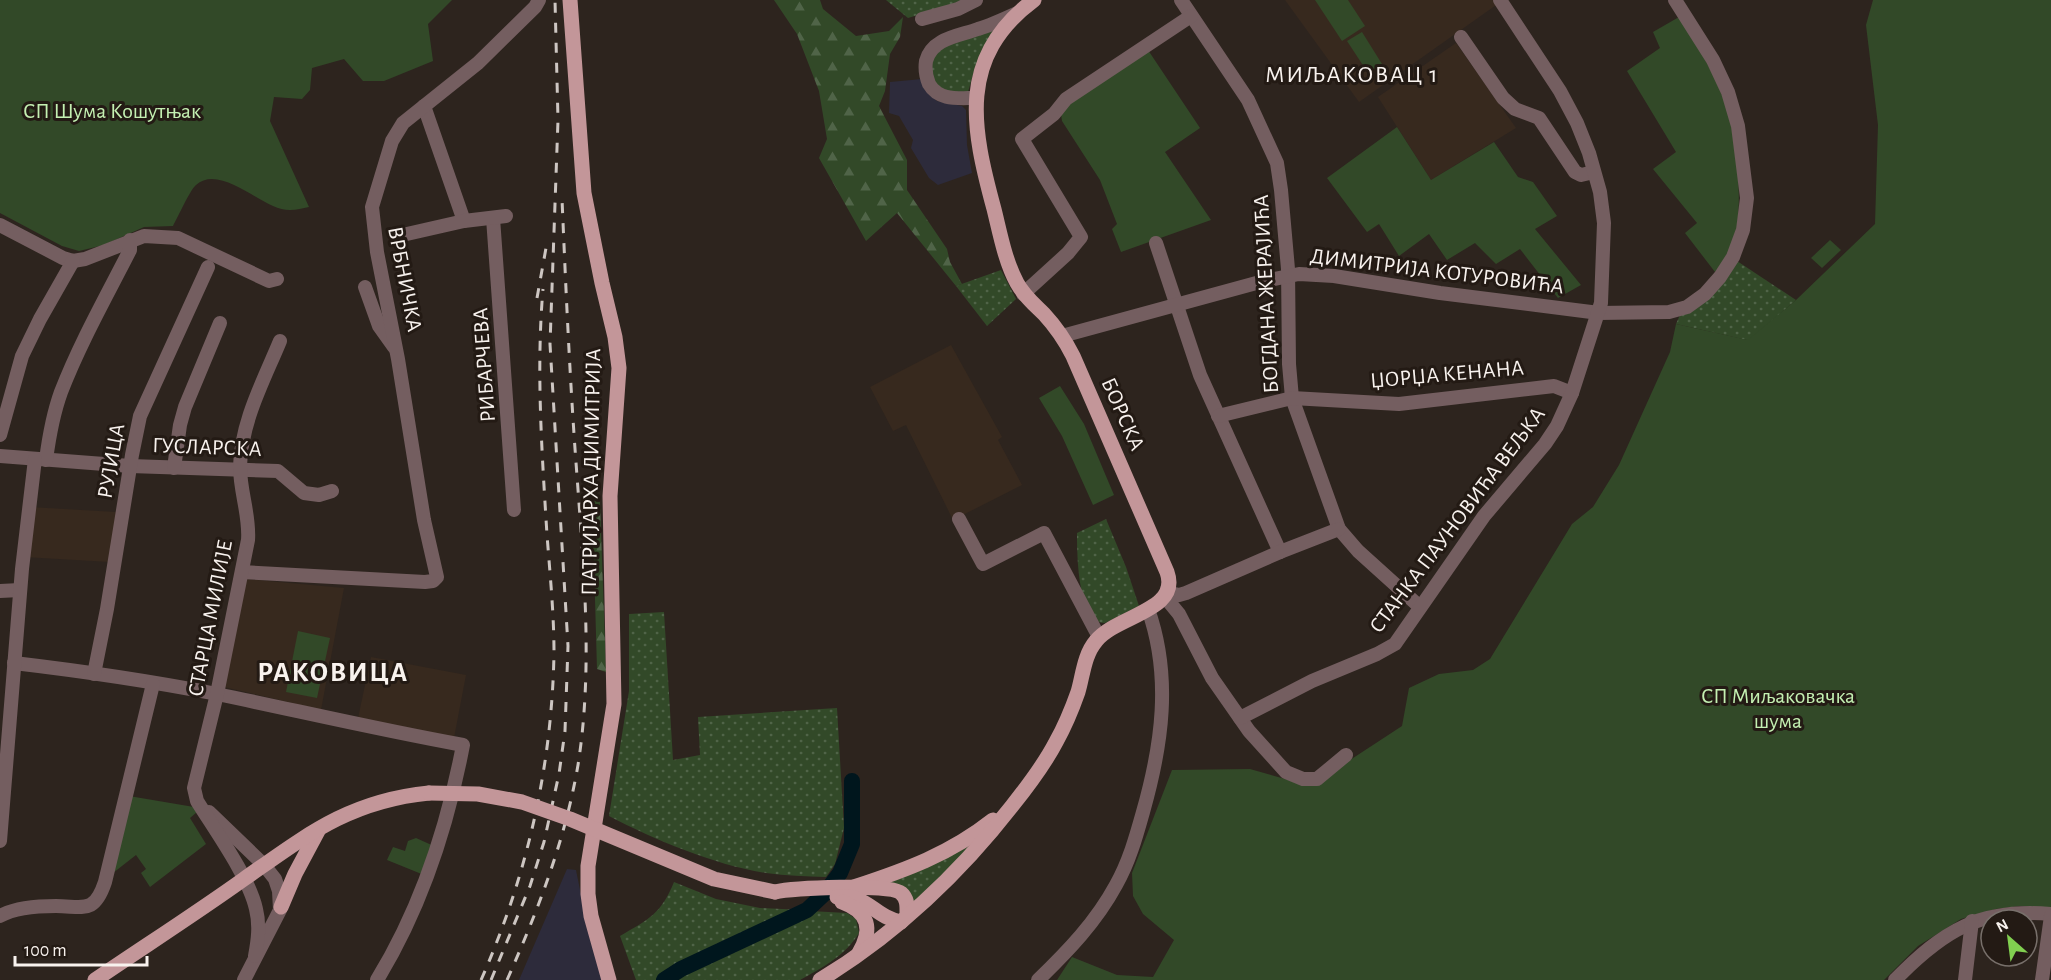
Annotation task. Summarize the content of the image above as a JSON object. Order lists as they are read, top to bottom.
{
  "streets": {
    "main road": ["БОРСКА", "ПАТРИЈАРХА ДИМИТРИЈА"],
    "street": [
      "ДИМИТРИЈА КОТУРОВИЋА",
      "ВРБНИЧКА",
      "БОГДАНА ЖЕРАЈИЋА",
      "РИБАРЧЕВА",
      "ЏОРЏА КЕНАНА",
      "ГУСЛАРСКА",
      "РУЈИЦА",
      "СТАНКА ПАУНОВИЋА ВЕЉКА",
      "СТАРЦА МИЛИЈЕ"
    ]
  },
  "crossings": [
    ["ДИМИТРИЈА КОТУРОВИЋА", "БОГДАНА ЖЕРАЈИЋА"],
    ["ДИМИТРИЈА КОТУРОВИЋА", "БОРСКА"],
    ["ДИМИТРИЈА КОТУРОВИЋА", "СТАНКА ПАУНОВИЋА ВЕЉКА"],
    ["ВРБНИЧКА", "СТАРЦА МИЛИЈЕ"],
    ["БОГДАНА ЖЕРАЈИЋА", "ЏОРЏА КЕНАНА"],
    ["БОГДАНА ЖЕРАЈИЋА", "СТАНКА ПАУНОВИЋА ВЕЉКА"],
    ["ЏОРЏА КЕНАНА", "СТАНКА ПАУНОВИЋА ВЕЉКА"],
    ["БОРСКА", "СТАНКА ПАУНОВИЋА ВЕЉКА"],
    ["ГУСЛАРСКА", "РУЈИЦА"],
    ["ГУСЛАРСКА", "СТАРЦА МИЛИЈЕ"]
  ],
  "districts": ["МИЉАКОВАЦ 1", "РАКОВИЦА"],
  "parks": ["СП Шума Кошутњак", "СП Миљаковачка шума"],
  "scale_bar": "100 m",
  "north": "top left"
}
